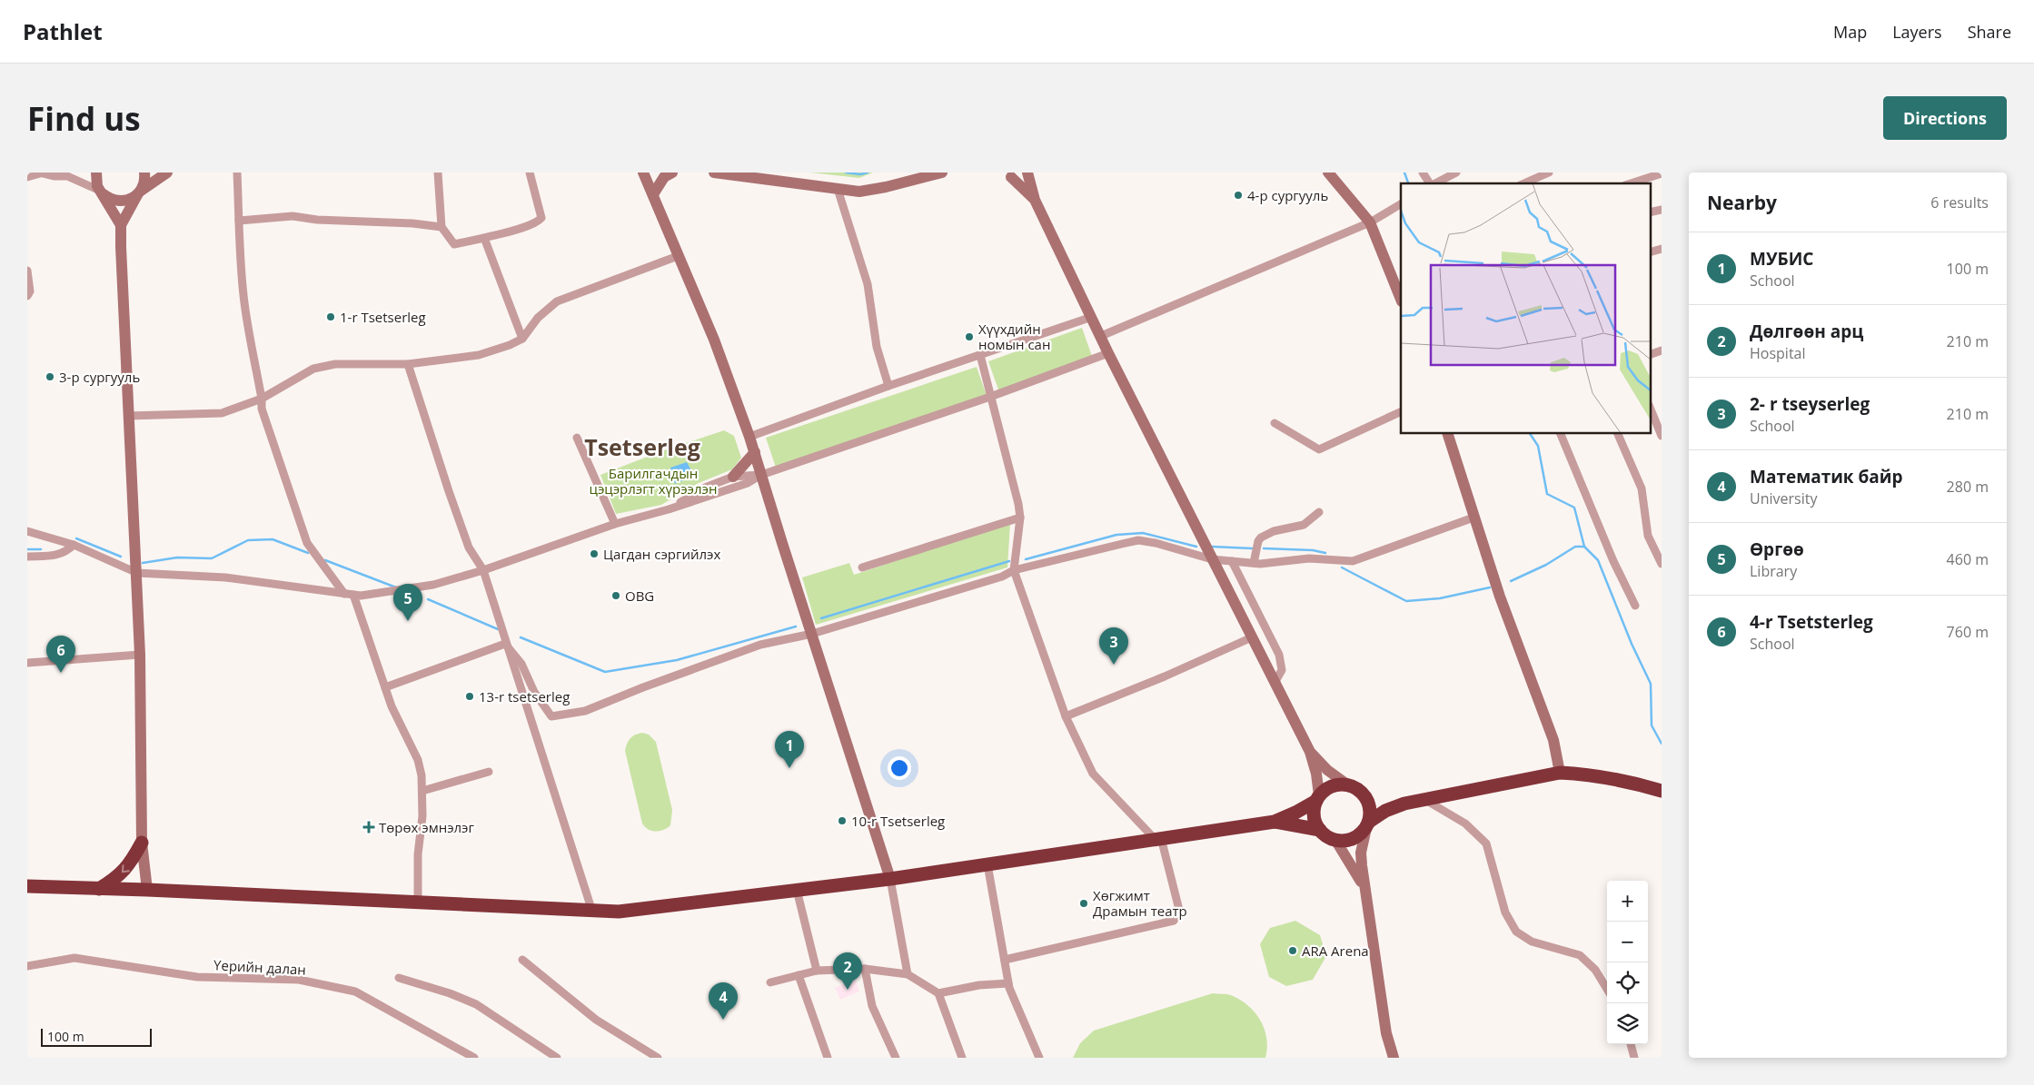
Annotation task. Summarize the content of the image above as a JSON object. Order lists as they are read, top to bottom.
{
  "streets": {
    "street": ["Үерийн далан"]
  },
  "districts": ["Tsetserleg"],
  "parks": ["Барилгачдын цэцэрлэгт хүрээлэн"],
  "places": {
    "other": [
      "4-р сургууль",
      "1-r Tsetserleg",
      "Хүүхдийн номын сан",
      "3-р сургууль",
      "Цагдан сэргийлэх",
      "OBG",
      "13-r tsetserleg",
      "10-r Tsetserleg",
      "Хөгжимт Драмын театр",
      "ARA Arena"
    ],
    "health": ["Төрөх эмнэлэг"]
  },
  "scale_bar": "100 m",
  "page": {
    "header": "Pathlet",
    "nav": ["Map", "Layers", "Share"],
    "buttons": "Directions",
    "title": "Find us",
    "heading": ["Nearby", "6 results"],
    "list": [
      {
        "mark": "1",
        "name": "МУБИС",
        "note": "School",
        "value": "100 m"
      },
      {
        "mark": "2",
        "name": "Дөлгөөн арц",
        "note": "Hospital",
        "value": "210 m"
      },
      {
        "mark": "3",
        "name": "2- r tseyserleg",
        "note": "School",
        "value": "210 m"
      },
      {
        "mark": "4",
        "name": "Математик байр",
        "note": "University",
        "value": "280 m"
      },
      {
        "mark": "5",
        "name": "Өргөө",
        "note": "Library",
        "value": "460 m"
      },
      {
        "mark": "6",
        "name": "4-r Tsetsterleg",
        "note": "School",
        "value": "760 m"
      }
    ],
    "pins": [
      "5",
      "3",
      "6",
      "1",
      "2",
      "4"
    ],
    "map_buttons": ["+", "−"],
    "scale": "100 m"
  }
}
